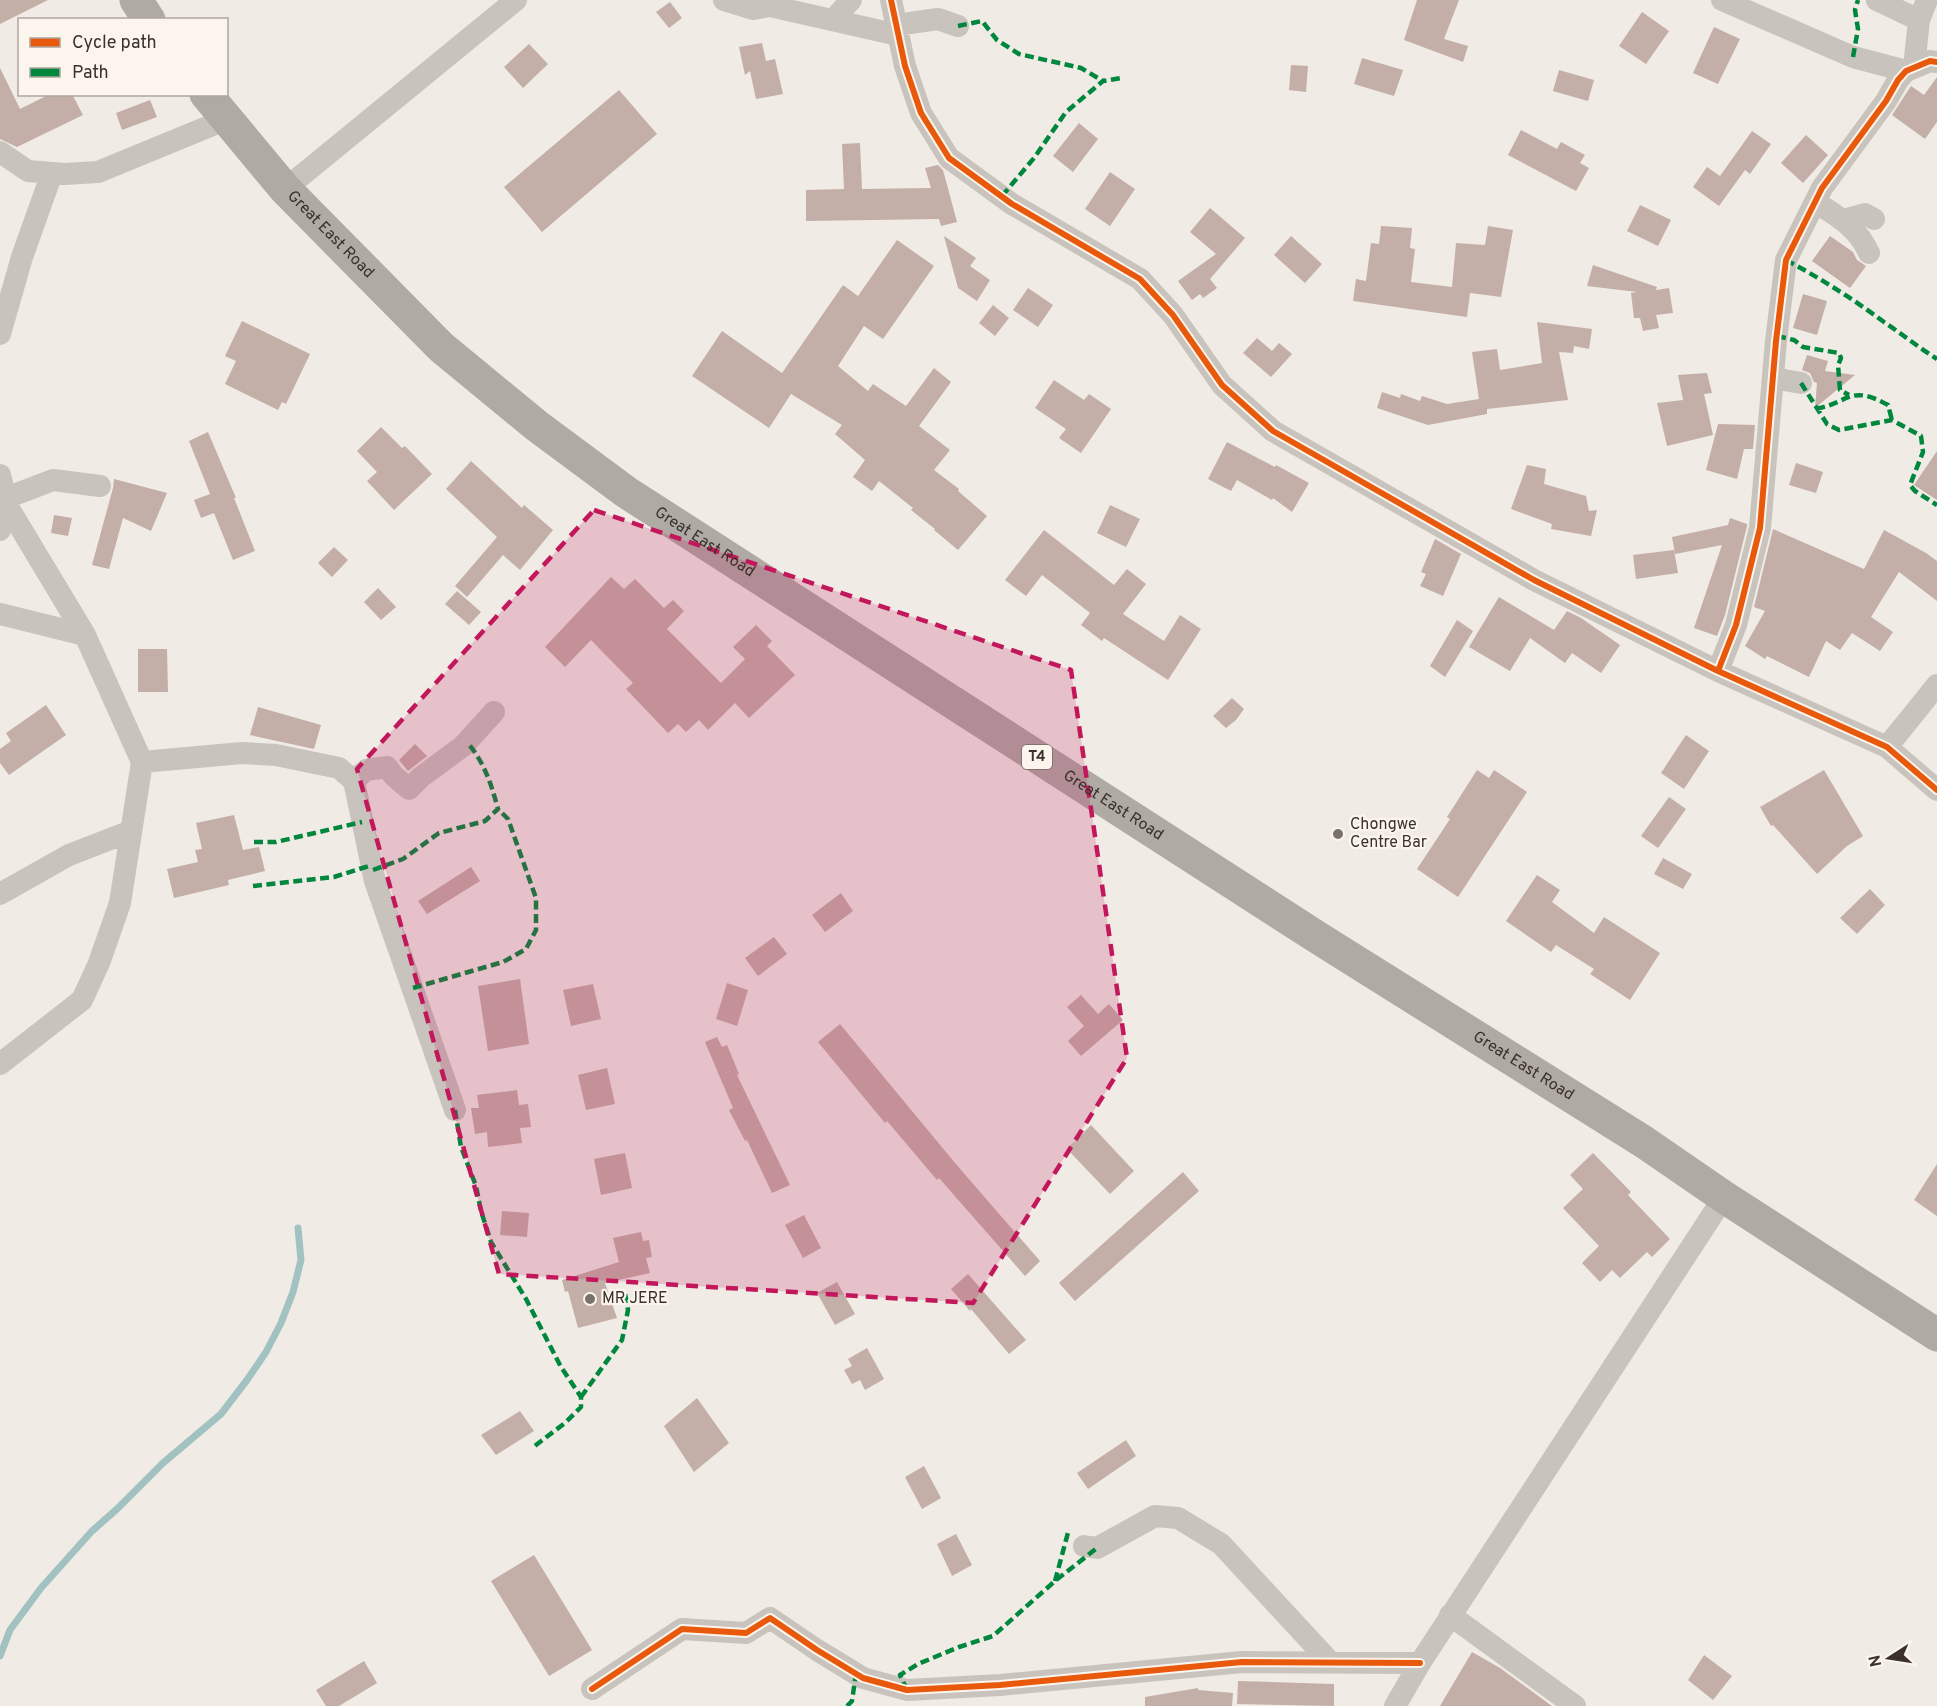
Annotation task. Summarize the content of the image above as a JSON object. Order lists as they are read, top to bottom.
{
  "streets": {
    "highway": ["Great East Road", "T4"]
  },
  "places": ["Chongwe Centre Bar", "MR JERE"],
  "legend": ["Cycle path", "Path"],
  "north": "left"
}
